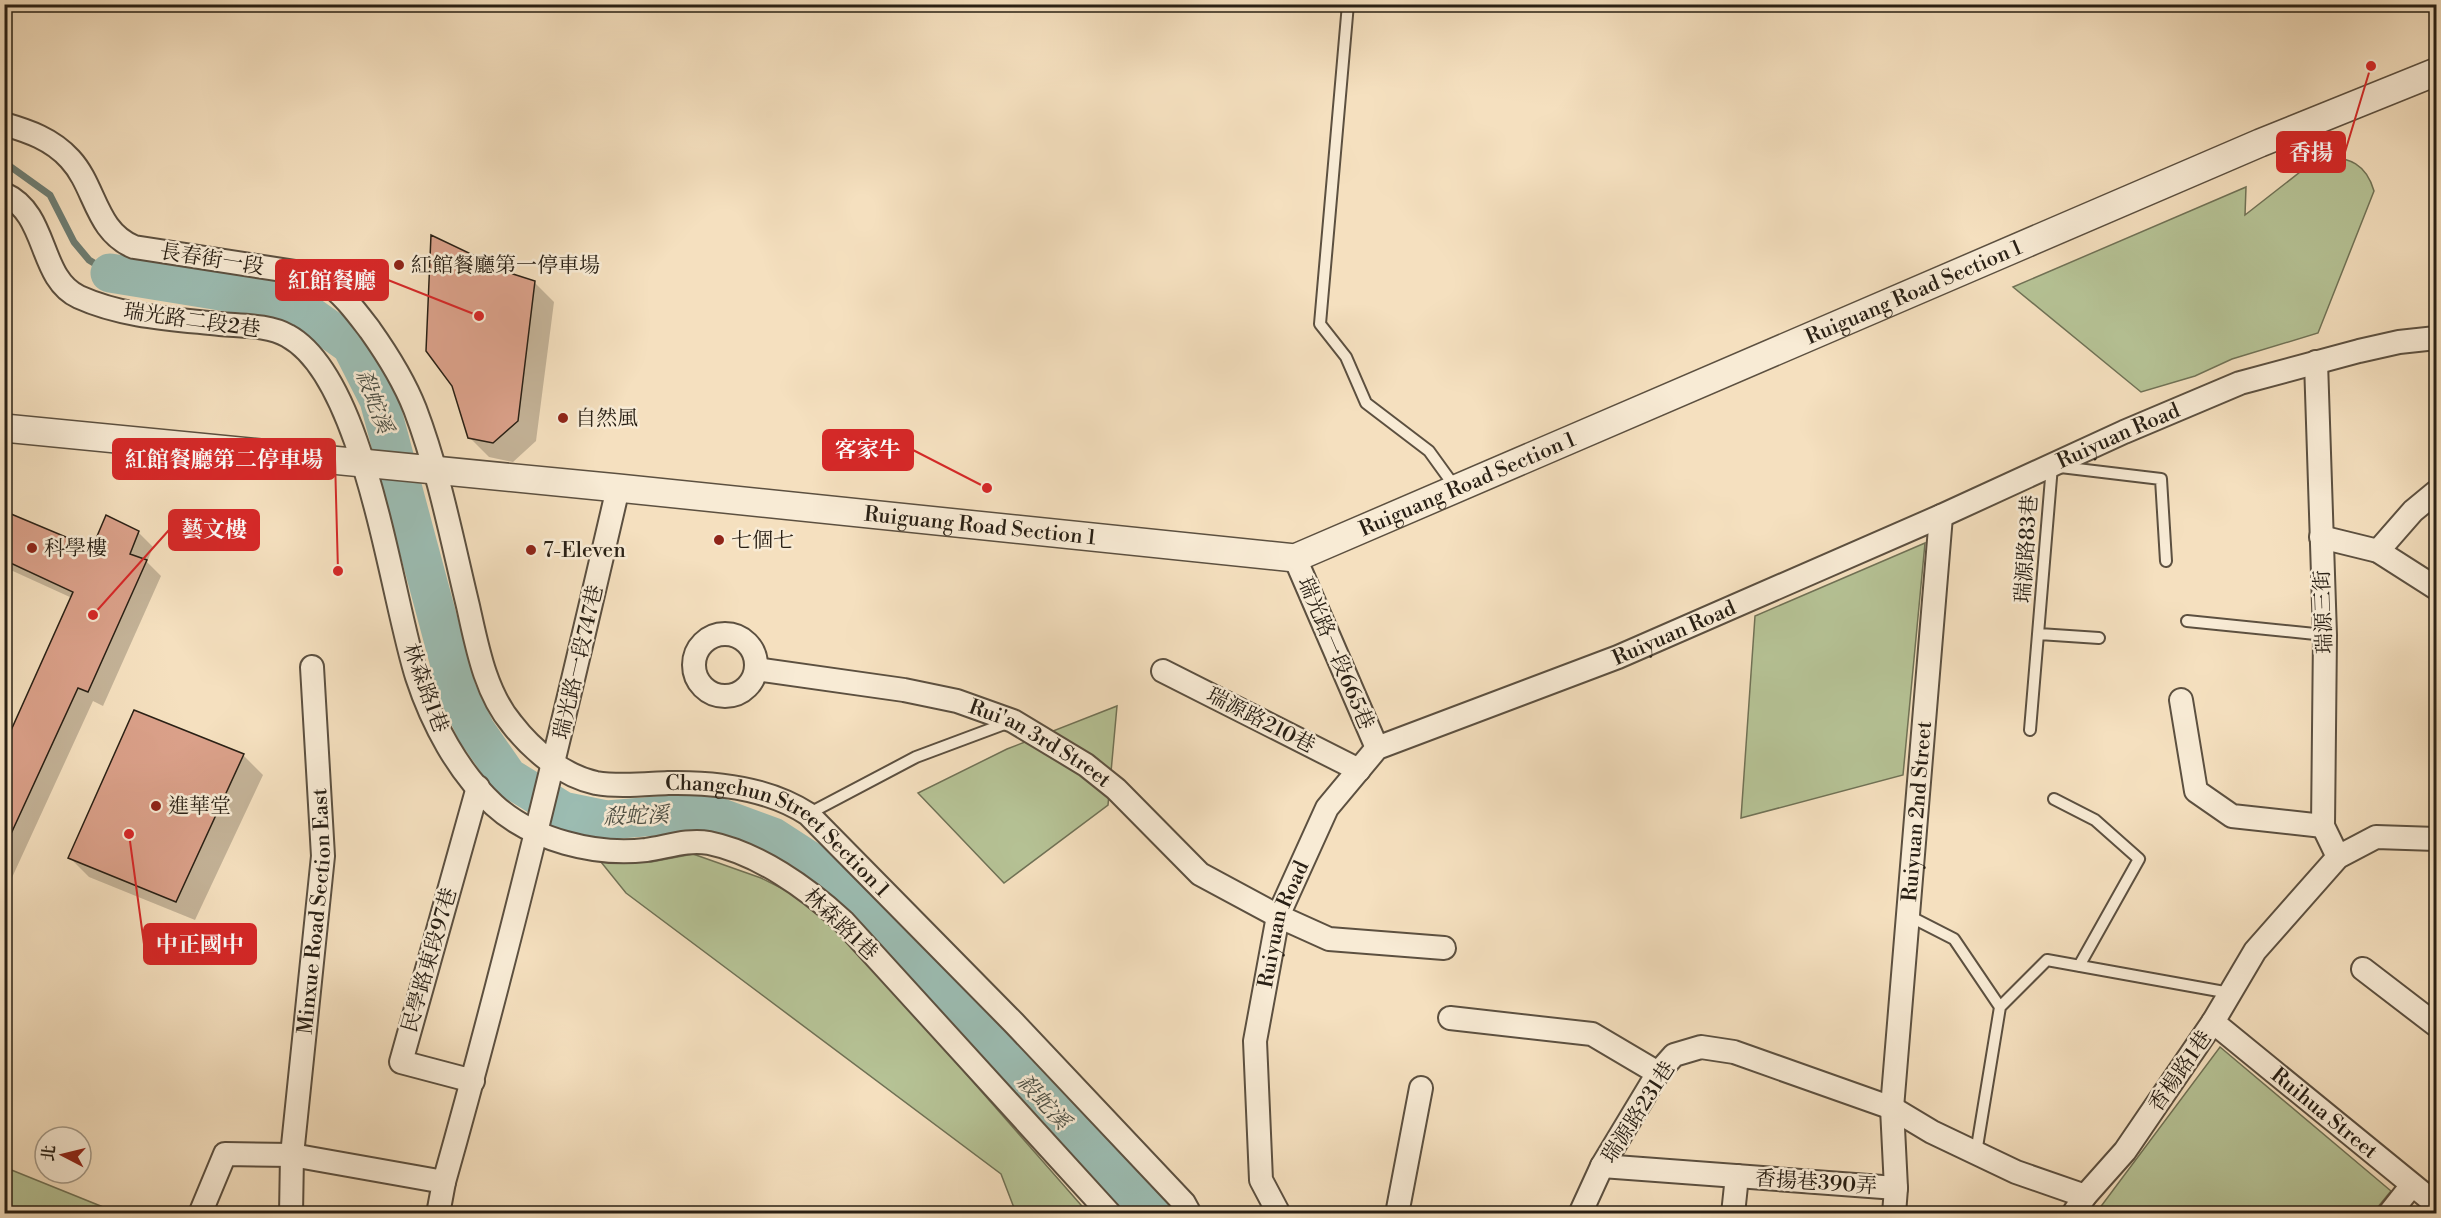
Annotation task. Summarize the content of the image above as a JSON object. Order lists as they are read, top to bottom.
{
  "streets": {
    "street": [
      "長春街一段",
      "Ruiguang Road Section 1",
      "瑞光路二段2巷",
      "Ruiyuan Road",
      "瑞源三街",
      "瑞光路一段665巷",
      "瑞光路一段747巷",
      "林森路1巷",
      "瑞源路210巷",
      "Rui'an 3rd Street",
      "Ruiyuan 2nd Street",
      "Changchun Street Section 1",
      "Minxue Road Section East",
      "民學路東段97巷",
      "香楊路1巷",
      "瑞源路231巷",
      "Ruihua Street",
      "香揚巷390弄"
    ],
    "lane": ["瑞源路83巷"]
  },
  "crossings": [
    ["長春街一段", "Ruiguang Road Section 1"],
    ["長春街一段", "Changchun Street Section 1"],
    ["Ruiguang Road Section 1", "瑞光路二段2巷"],
    ["Ruiguang Road Section 1", "瑞光路一段665巷"],
    ["Ruiguang Road Section 1", "瑞光路一段747巷"],
    ["Ruiguang Road Section 1", "林森路1巷"],
    ["Ruiguang Road Section 1", "Changchun Street Section 1"],
    ["瑞光路二段2巷", "林森路1巷"],
    ["Ruiyuan Road", "瑞源路83巷"],
    ["Ruiyuan Road", "瑞源三街"],
    ["Ruiyuan Road", "瑞光路一段665巷"],
    ["Ruiyuan Road", "瑞源路210巷"],
    ["Ruiyuan Road", "Rui'an 3rd Street"],
    ["Ruiyuan Road", "Ruiyuan 2nd Street"],
    ["瑞源三街", "香楊路1巷"],
    ["瑞光路一段747巷", "林森路1巷"],
    ["瑞光路一段747巷", "Changchun Street Section 1"],
    ["林森路1巷", "民學路東段97巷"],
    ["Ruiyuan 2nd Street", "香楊路1巷"],
    ["Ruiyuan 2nd Street", "瑞源路231巷"],
    ["Ruiyuan 2nd Street", "香揚巷390弄"],
    ["香楊路1巷", "瑞源路231巷"],
    ["香楊路1巷", "Ruihua Street"],
    ["瑞源路231巷", "香揚巷390弄"]
  ],
  "water": ["殺蛇溪"],
  "places": [
    "香揚",
    "紅館餐廳第一停車場",
    "紅館餐廳",
    "自然風",
    "客家牛",
    "七個七",
    "科學樓",
    "7-Eleven",
    "紅館餐廳第二停車場",
    "藝文樓",
    "進華堂",
    "中正國中"
  ],
  "north": "left"
}
